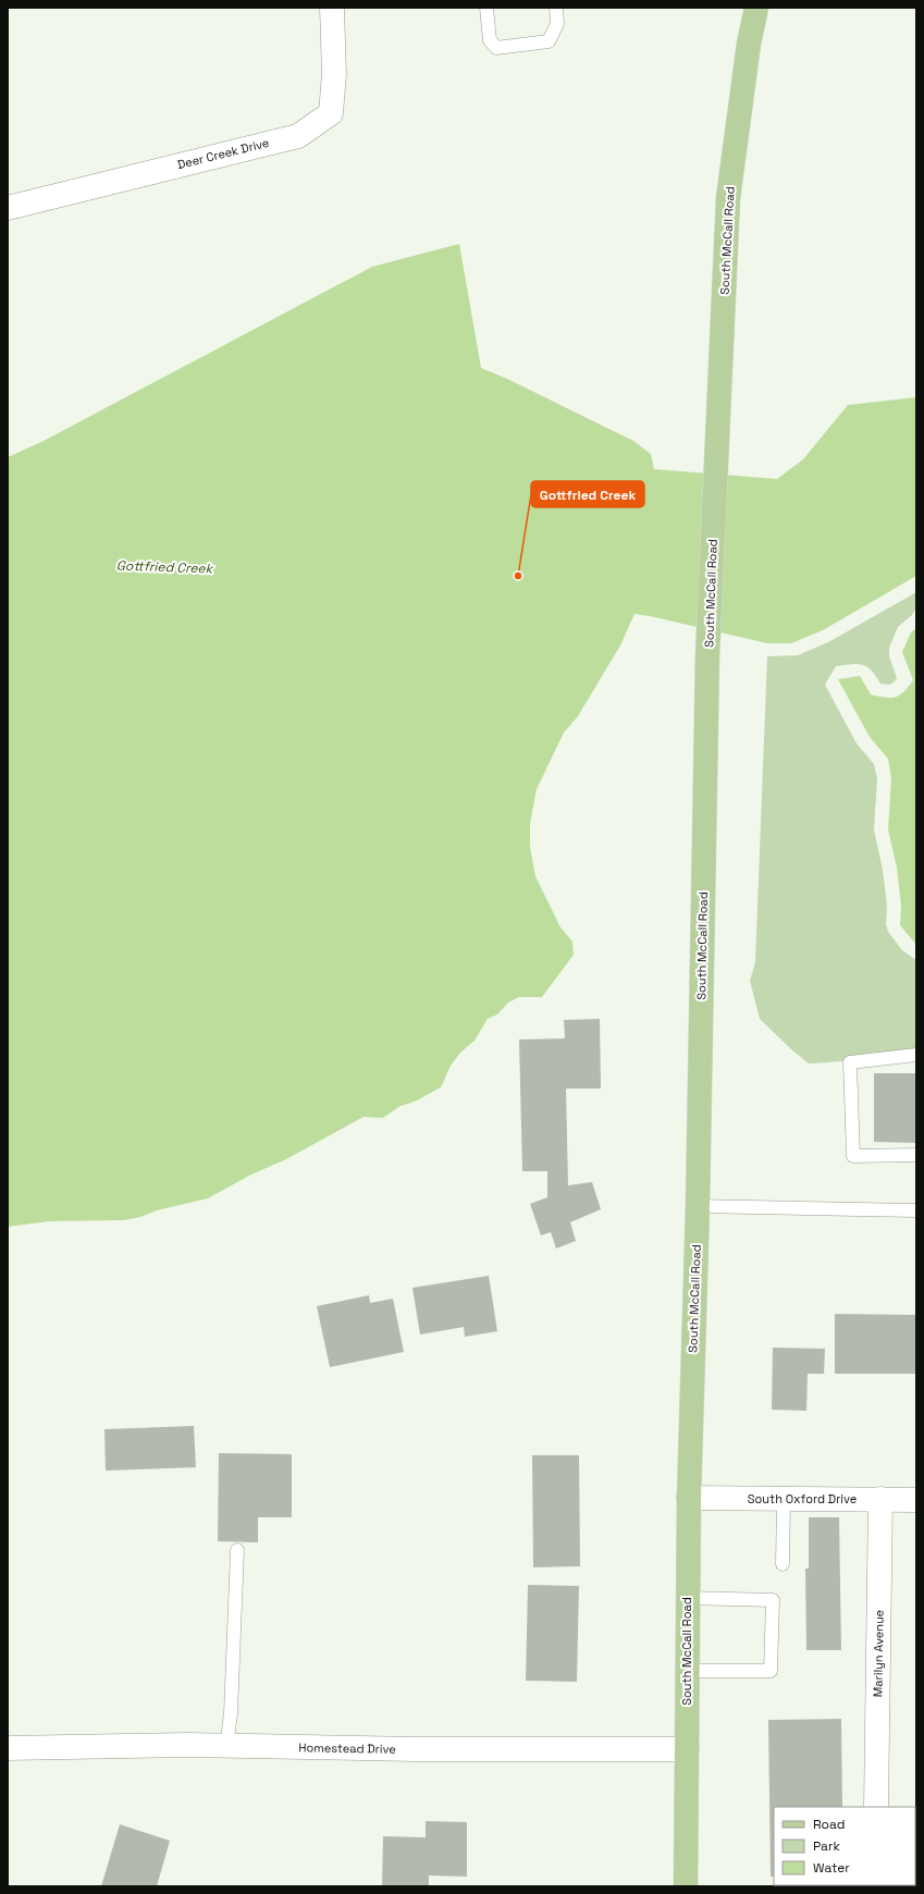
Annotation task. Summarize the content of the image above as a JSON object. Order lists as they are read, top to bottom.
{
  "streets": {
    "main road": ["South McCall Road"],
    "street": [
      "Deer Creek Drive",
      "South Oxford Drive",
      "Marilyn Avenue",
      "Homestead Drive"
    ]
  },
  "crossings": [
    ["South McCall Road", "South Oxford Drive"],
    ["South McCall Road", "Homestead Drive"],
    ["South Oxford Drive", "Marilyn Avenue"]
  ],
  "water": ["Gottfried Creek"],
  "places": ["Gottfried Creek"],
  "legend": ["Road", "Park", "Water"]
}
